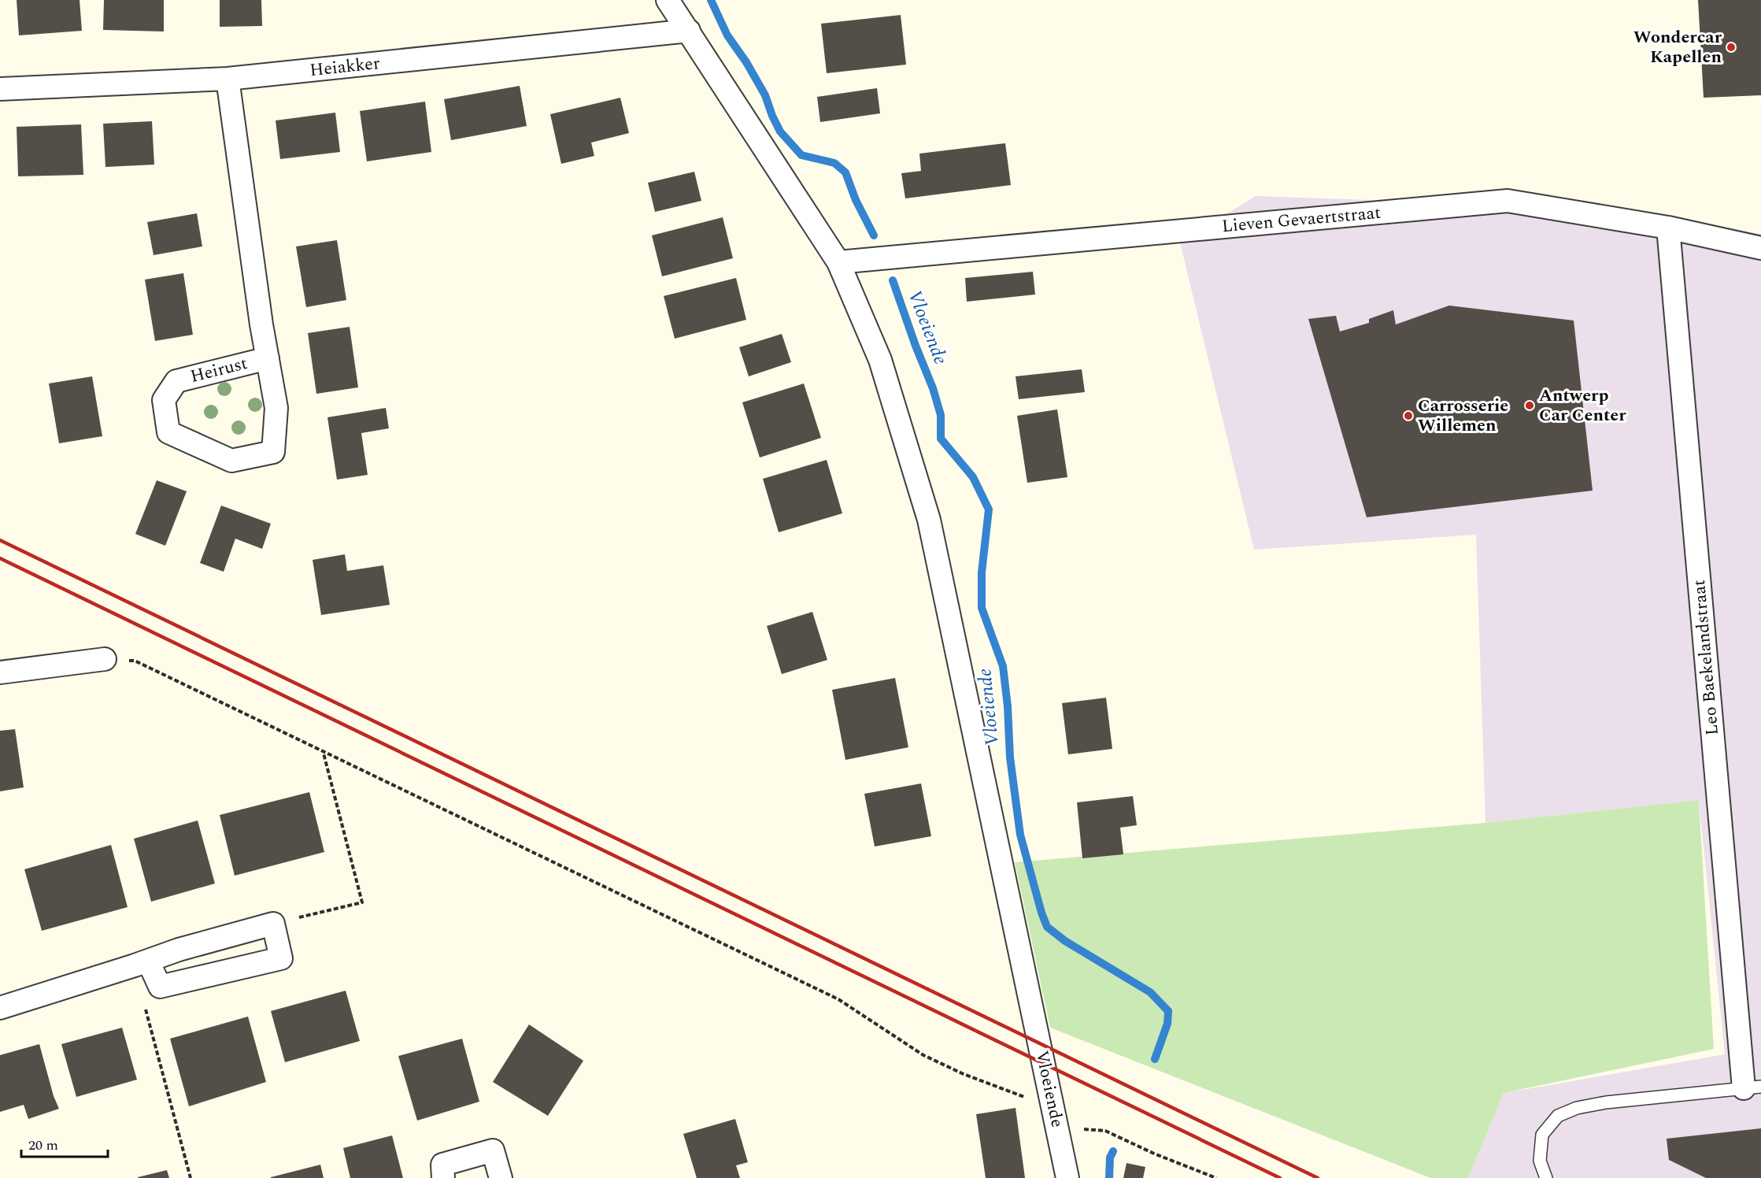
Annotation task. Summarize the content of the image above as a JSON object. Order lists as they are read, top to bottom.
{
  "streets": {
    "street": [
      "Heiakker",
      "Lieven Gevaertstraat",
      "Heirust",
      "Leo Baekelandstraat",
      "Vloeiende"
    ]
  },
  "crossings": [
    ["Heiakker", "Heirust"],
    ["Heiakker", "Vloeiende"],
    ["Lieven Gevaertstraat", "Leo Baekelandstraat"],
    ["Lieven Gevaertstraat", "Vloeiende"]
  ],
  "water": ["Vloeiende"],
  "places": ["Wondercar Kapellen", "Antwerp Car Center", "Carrosserie Willemen"],
  "scale_bar": "20 m"
}
